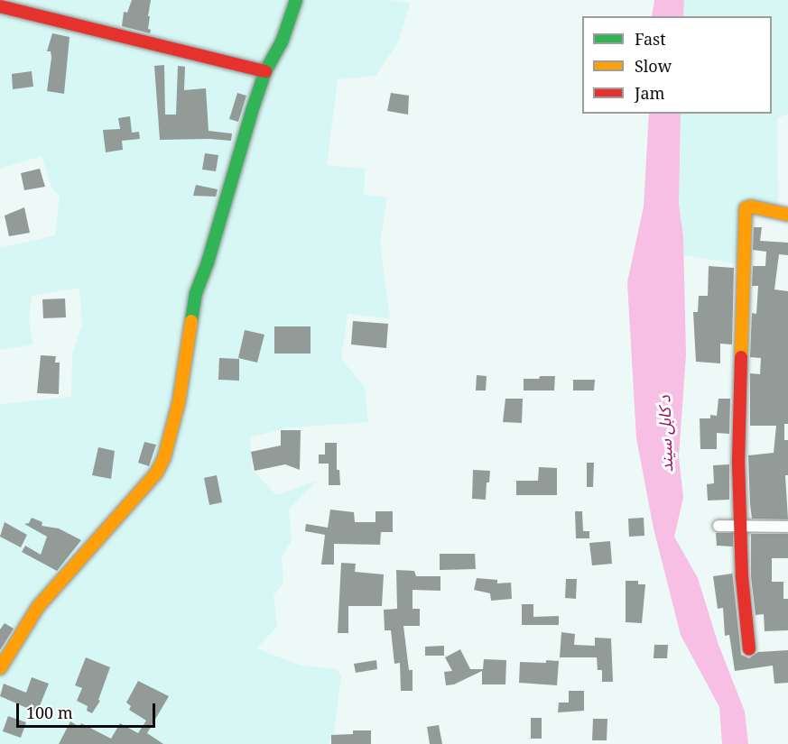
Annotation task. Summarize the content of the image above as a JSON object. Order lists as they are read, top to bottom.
{
  "water": ["د کابل سيند"],
  "legend": ["Fast", "Slow", "Jam"],
  "scale_bar": "100 m"
}
